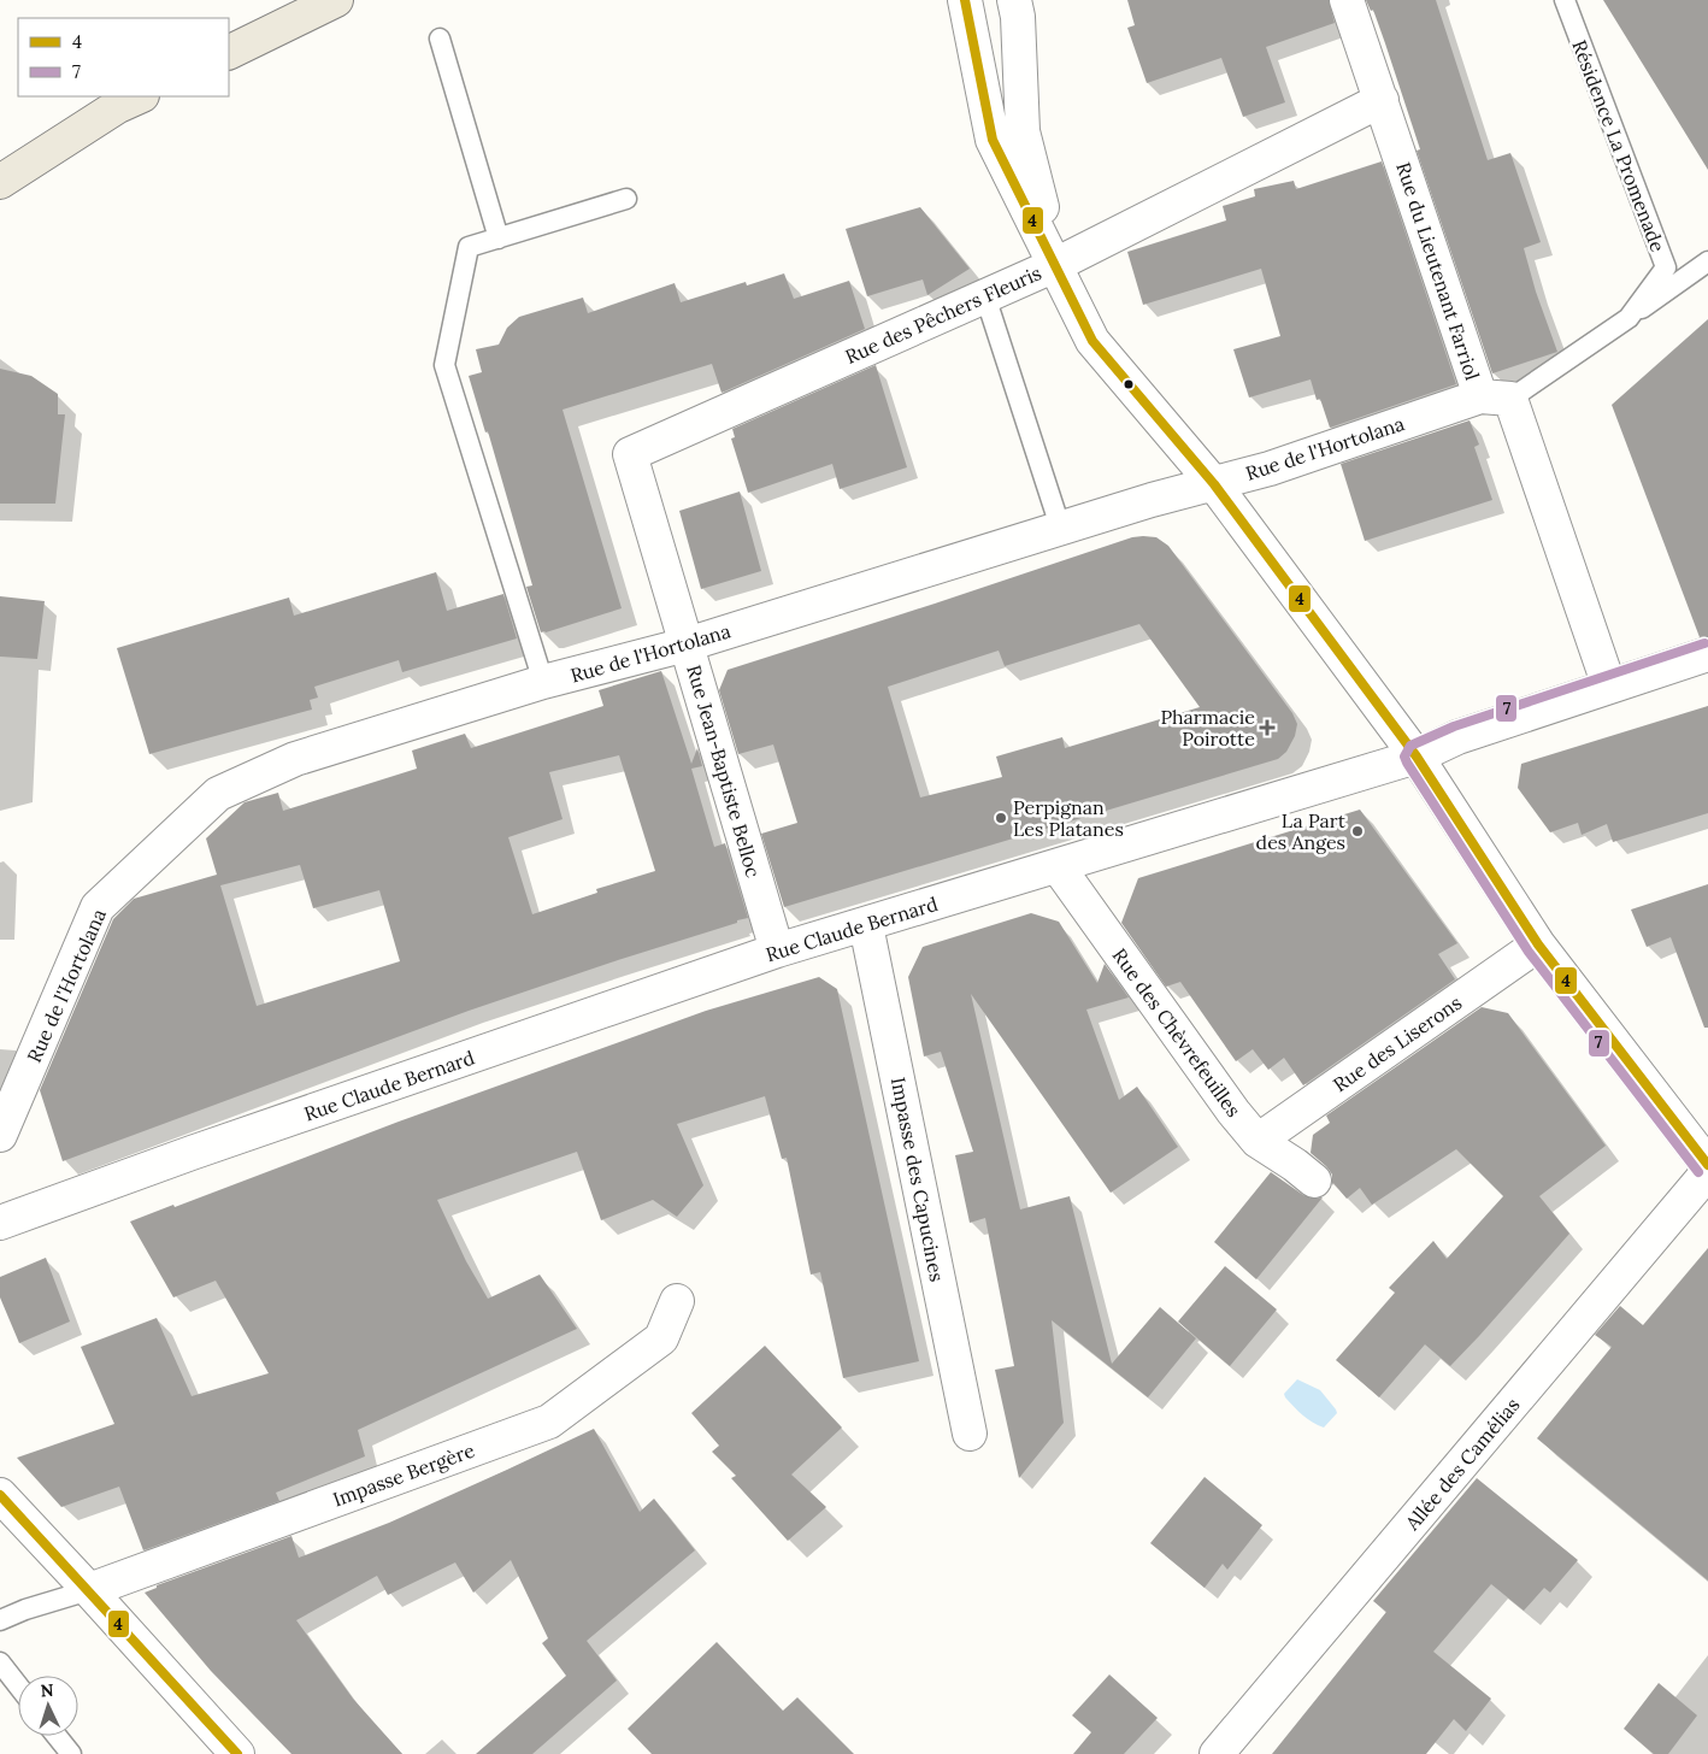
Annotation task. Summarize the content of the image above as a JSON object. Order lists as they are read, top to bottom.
{
  "streets": {
    "street": [
      "Rue du Lieutenant Farriol",
      "Rue des Pêchers Fleuris",
      "Rue de l'Hortolana",
      "Rue Jean-Baptiste Belloc",
      "Rue Claude Bernard",
      "Rue des Chèvrefeuilles",
      "Rue des Liserons",
      "Impasse des Capucines",
      "Allée des Camélias",
      "Impasse Bergère"
    ],
    "lane": ["Résidence La Promenade"]
  },
  "crossings": [
    ["Résidence La Promenade", "Rue du Lieutenant Farriol"],
    ["Résidence La Promenade", "Rue de l'Hortolana"],
    ["Rue du Lieutenant Farriol", "Rue des Pêchers Fleuris"],
    ["Rue du Lieutenant Farriol", "Rue de l'Hortolana"],
    ["Rue du Lieutenant Farriol", "Rue Claude Bernard"],
    ["Rue des Pêchers Fleuris", "Rue Jean-Baptiste Belloc"],
    ["Rue de l'Hortolana", "Rue Jean-Baptiste Belloc"],
    ["Rue Jean-Baptiste Belloc", "Rue Claude Bernard"],
    ["Rue Claude Bernard", "Rue des Chèvrefeuilles"],
    ["Rue Claude Bernard", "Impasse des Capucines"],
    ["Rue des Chèvrefeuilles", "Rue des Liserons"]
  ],
  "places": {
    "health": ["Pharmacie Poirotte"],
    "other": ["Perpignan Les Platanes", "La Part des Anges"]
  },
  "lines": ["transit line 4", "transit line 7"],
  "legend": ["4", "7"],
  "north": "top"
}
